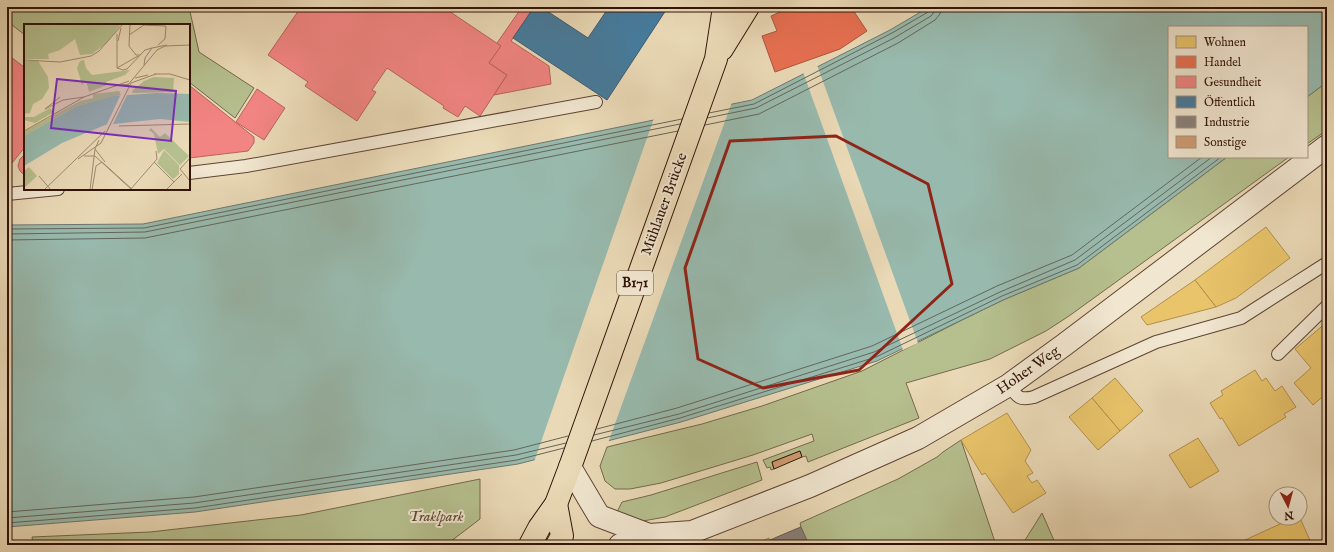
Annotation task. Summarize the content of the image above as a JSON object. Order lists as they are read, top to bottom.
{
  "streets": {
    "main road": ["Mühlauer Brücke", "B171"],
    "street": ["Hoher Weg"]
  },
  "crossings": [
    ["Mühlauer Brücke", "B171"]
  ],
  "parks": ["Traklpark"],
  "legend": [
    "Wohnen",
    "Handel",
    "Gesundheit",
    "Öffentlich",
    "Industrie",
    "Sonstige"
  ],
  "north": "bottom"
}
